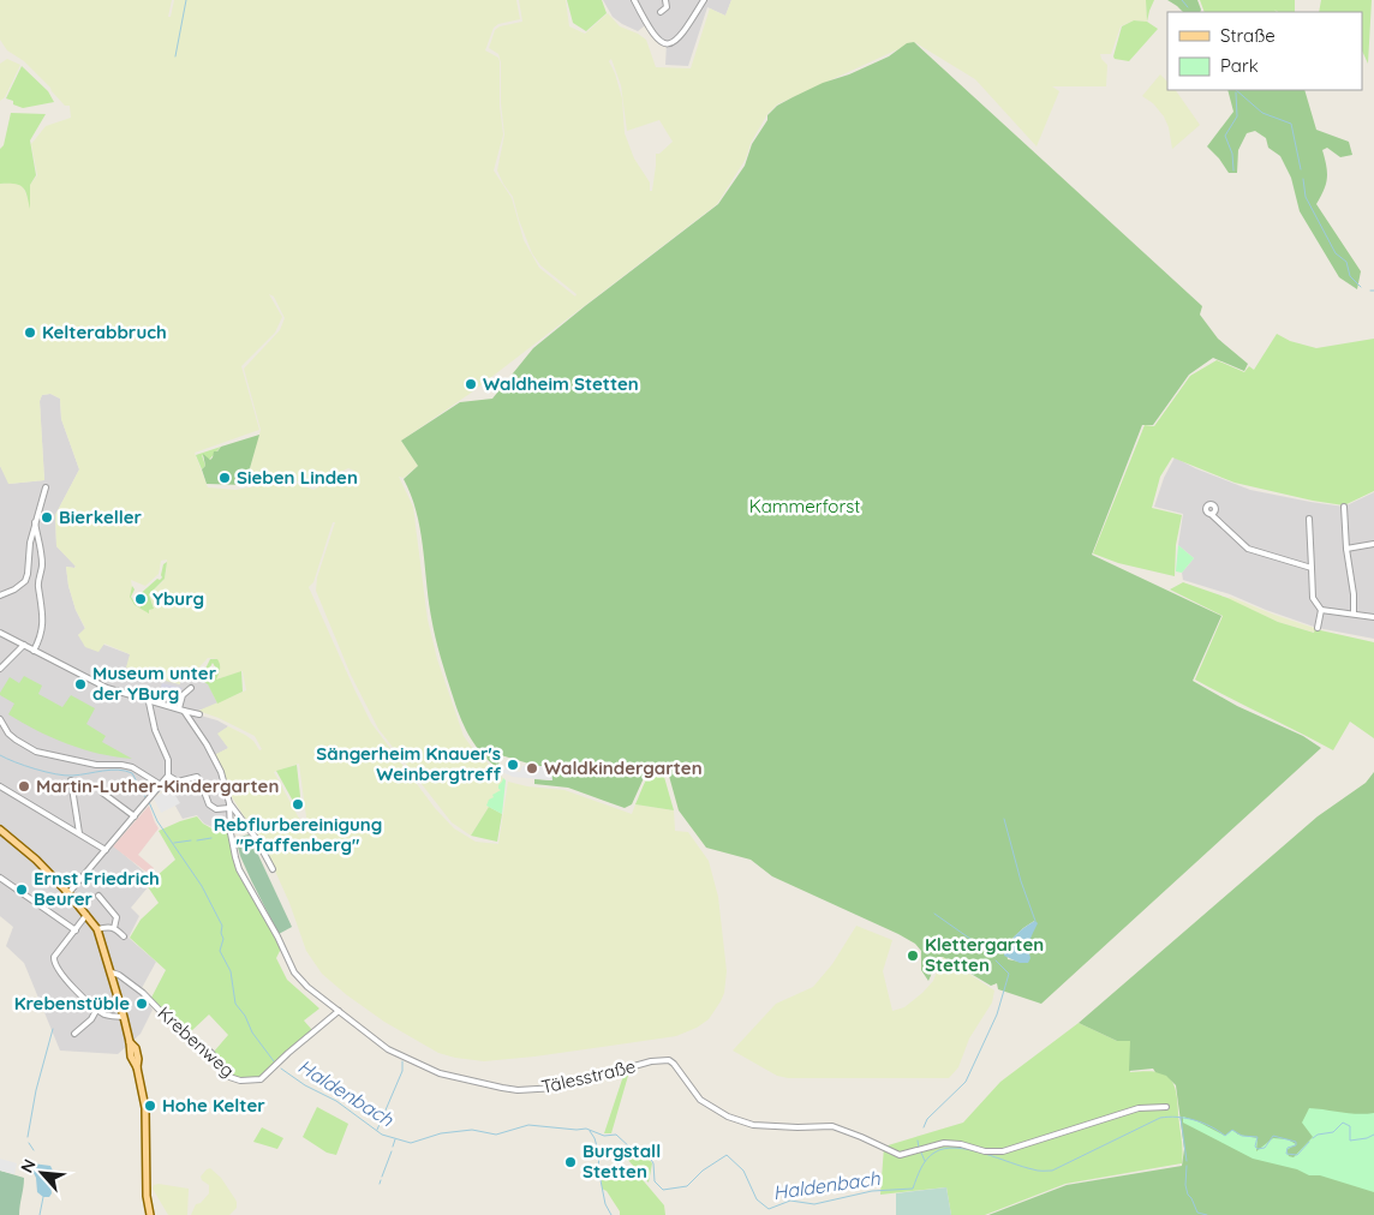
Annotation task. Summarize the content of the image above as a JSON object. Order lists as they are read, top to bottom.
{
  "streets": {
    "street": ["Krebenweg", "Tälesstraße"]
  },
  "crossings": [
    ["Krebenweg", "Tälesstraße"]
  ],
  "water": ["Haldenbach"],
  "parks": ["Kammerforst"],
  "places": [
    "Kelterabbruch",
    "Waldheim Stetten",
    "Sieben Linden",
    "Bierkeller",
    "Yburg",
    "Museum unter der YBurg",
    "Sängerheim Knauer's Weinbergtreff",
    "Waldkindergarten",
    "Martin-Luther-Kindergarten",
    "Rebflurbereinigung \"Pfaffenberg\"",
    "Ernst Friedrich Beurer",
    "Klettergarten Stetten",
    "Krebenstüble",
    "Hohe Kelter",
    "Burgstall Stetten"
  ],
  "legend": ["Straße", "Park"],
  "north": "top left"
}
